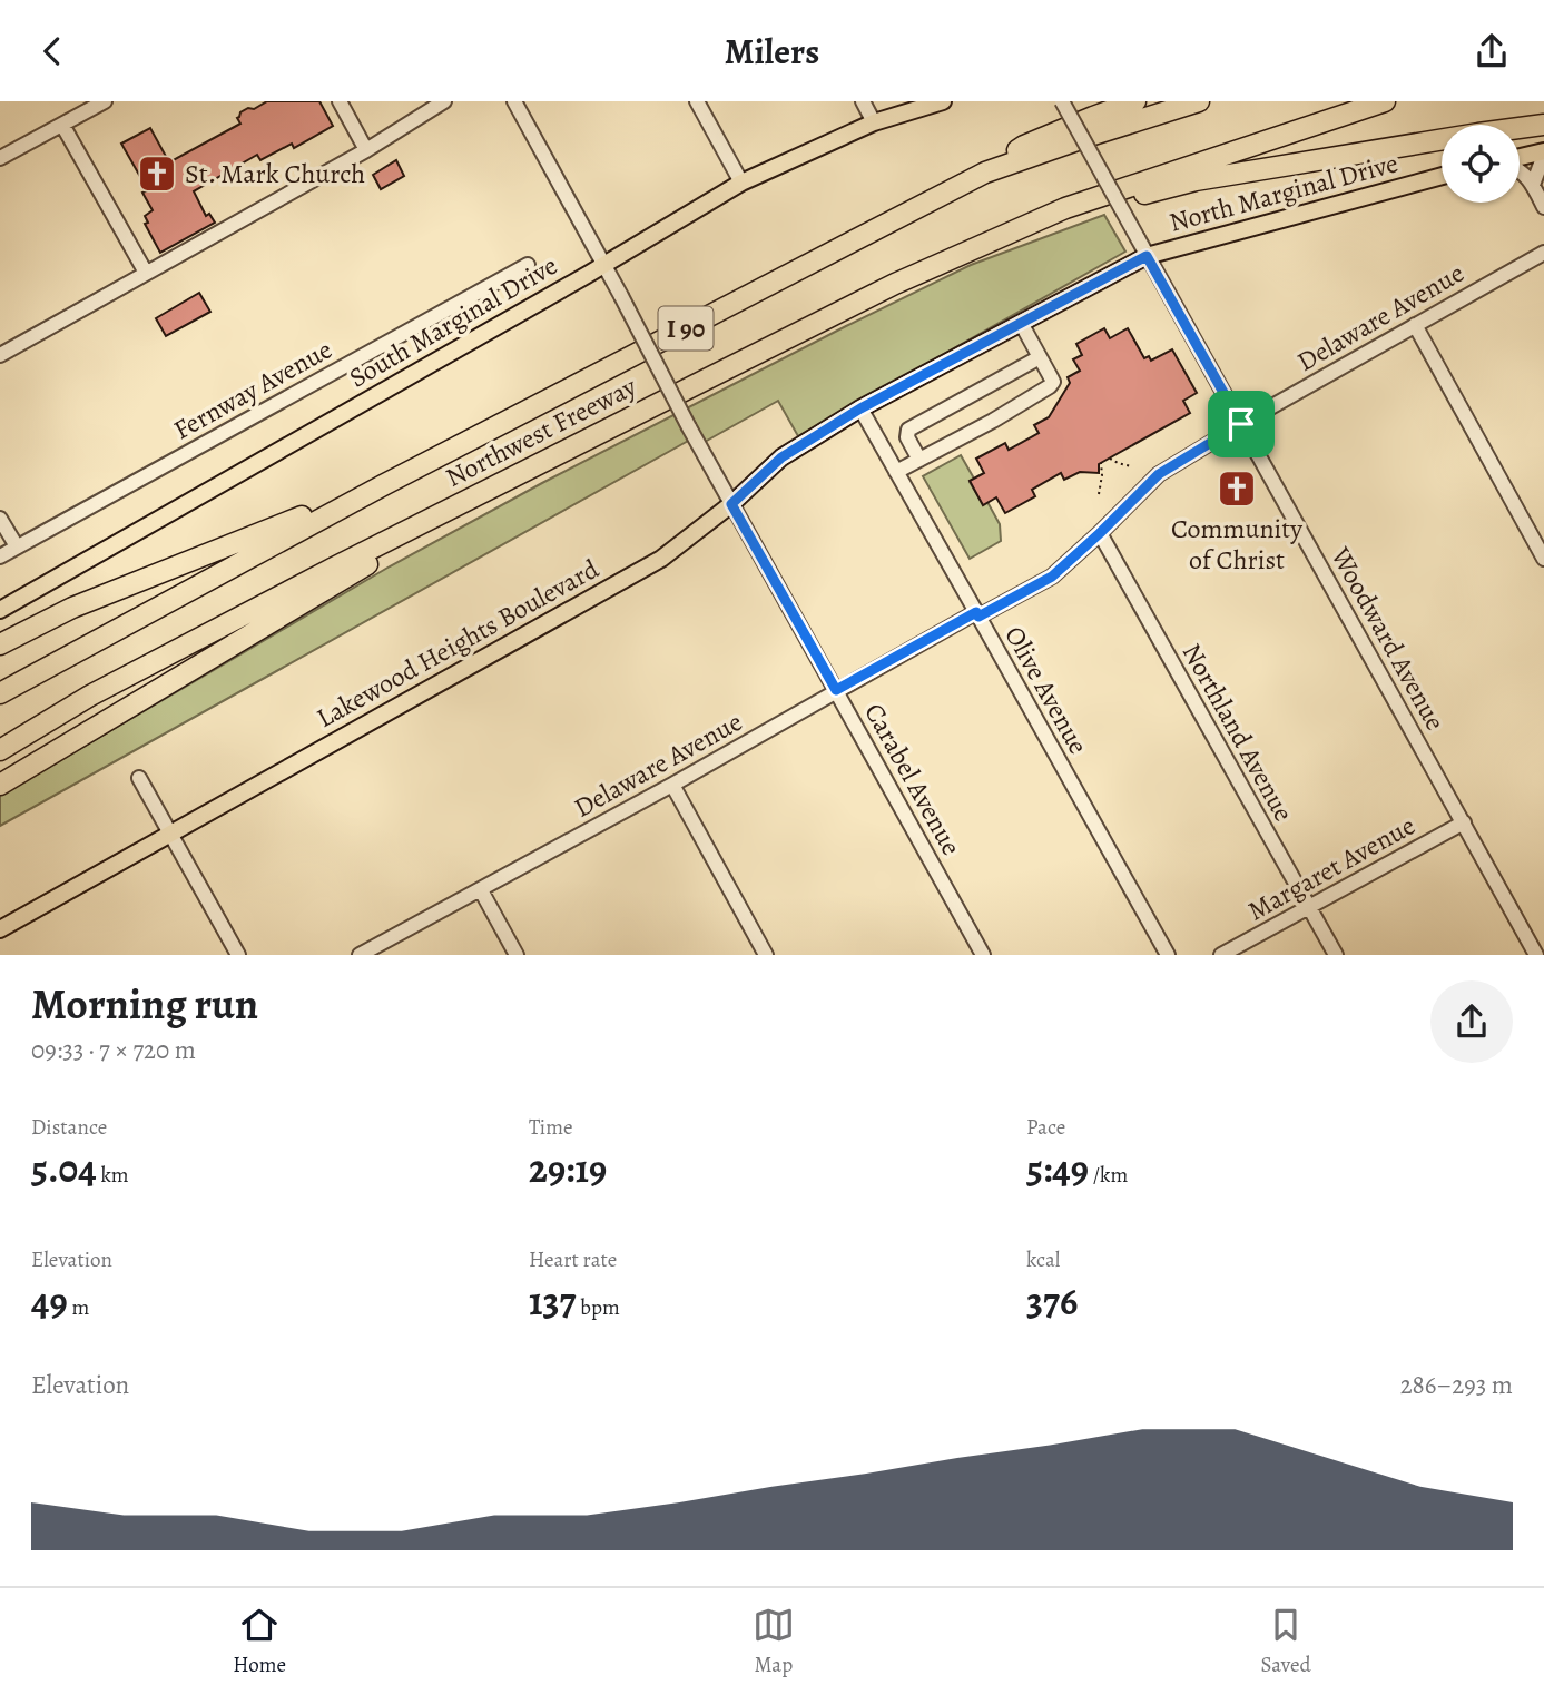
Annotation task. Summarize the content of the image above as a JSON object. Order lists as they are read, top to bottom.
{
  "streets": {
    "highway": ["I 90", "Northwest Freeway"],
    "main road": ["North Marginal Drive", "South Marginal Drive", "Lakewood Heights Boulevard"],
    "street": [
      "Delaware Avenue",
      "Fernway Avenue",
      "Woodward Avenue",
      "Olive Avenue",
      "Northland Avenue",
      "Carabel Avenue",
      "Margaret Avenue"
    ]
  },
  "crossings": [
    ["North Marginal Drive", "Woodward Avenue"],
    ["North Marginal Drive", "Lakewood Heights Boulevard"],
    ["Delaware Avenue", "Woodward Avenue"],
    ["Delaware Avenue", "Olive Avenue"],
    ["Delaware Avenue", "Northland Avenue"],
    ["Delaware Avenue", "Carabel Avenue"],
    ["South Marginal Drive", "Carabel Avenue"],
    ["Woodward Avenue", "Margaret Avenue"],
    ["Lakewood Heights Boulevard", "Olive Avenue"],
    ["Lakewood Heights Boulevard", "Carabel Avenue"],
    ["Northland Avenue", "Margaret Avenue"]
  ],
  "places": {
    "church": ["St. Mark Church", "Community of Christ"]
  },
  "page": {
    "header": "Milers",
    "heading": ["Morning run", "09:33 · 7 × 720 m"],
    "stats": [
      ["Distance", "5.04 km"],
      ["Time", "29:19"],
      ["Pace", "5:49 /km"],
      ["Elevation", "49 m"],
      ["Heart rate", "137 bpm"],
      ["kcal", "376"]
    ],
    "chart": ["Elevation", "286–293 m"],
    "tabs": ["Home", "Map", "Saved"]
  }
}
